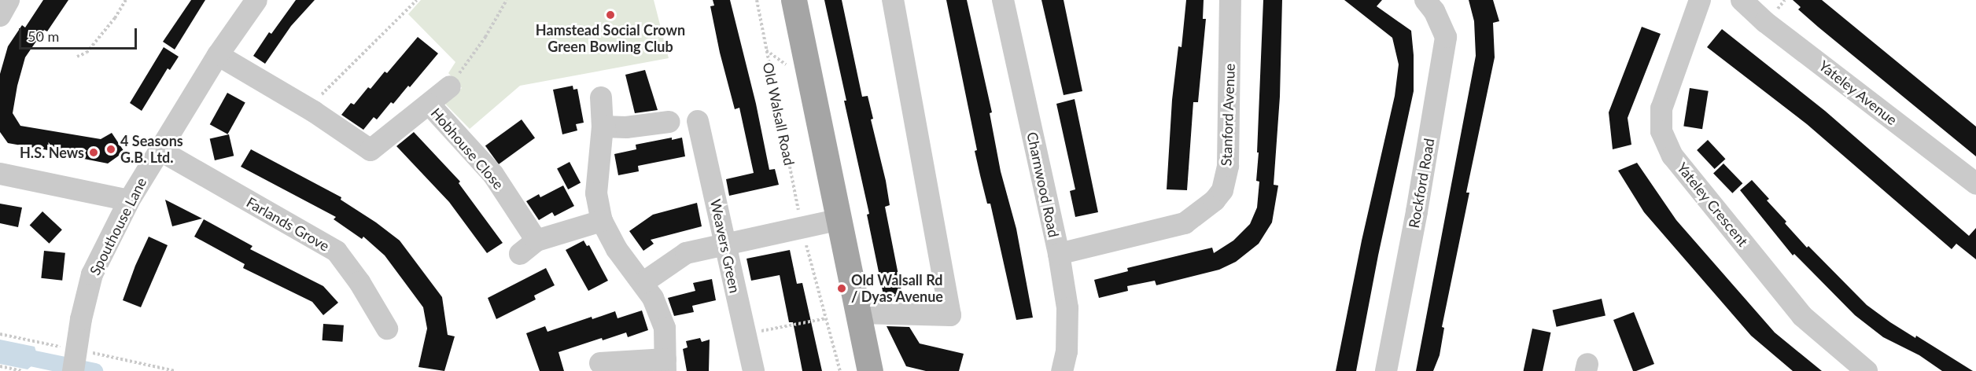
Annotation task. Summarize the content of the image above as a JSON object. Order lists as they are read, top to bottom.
{
  "streets": {
    "street": [
      "Yateley Avenue",
      "Stanford Avenue",
      "Hobhouse Close",
      "Rockford Road",
      "Charnwood Road",
      "Yateley Crescent",
      "Farlands Grove",
      "Spouthouse Lane",
      "Weavers Green"
    ],
    "path": ["Old Walsall Road"]
  },
  "crossings": [
    ["Stanford Avenue", "Charnwood Road"],
    ["Farlands Grove", "Spouthouse Lane"]
  ],
  "places": [
    "Hamstead Social Crown Green Bowling Club",
    "4 Seasons G.B. Ltd.",
    "H.S. News",
    "Old Walsall Rd / Dyas Avenue"
  ],
  "scale_bar": "50 m"
}
